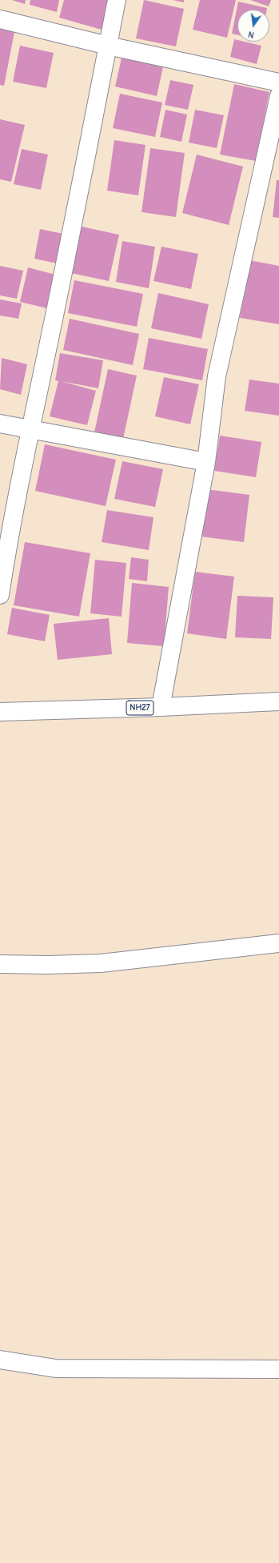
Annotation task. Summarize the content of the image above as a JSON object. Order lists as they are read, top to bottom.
{
  "streets": {
    "main road": ["NH27"]
  },
  "north": "bottom"
}
